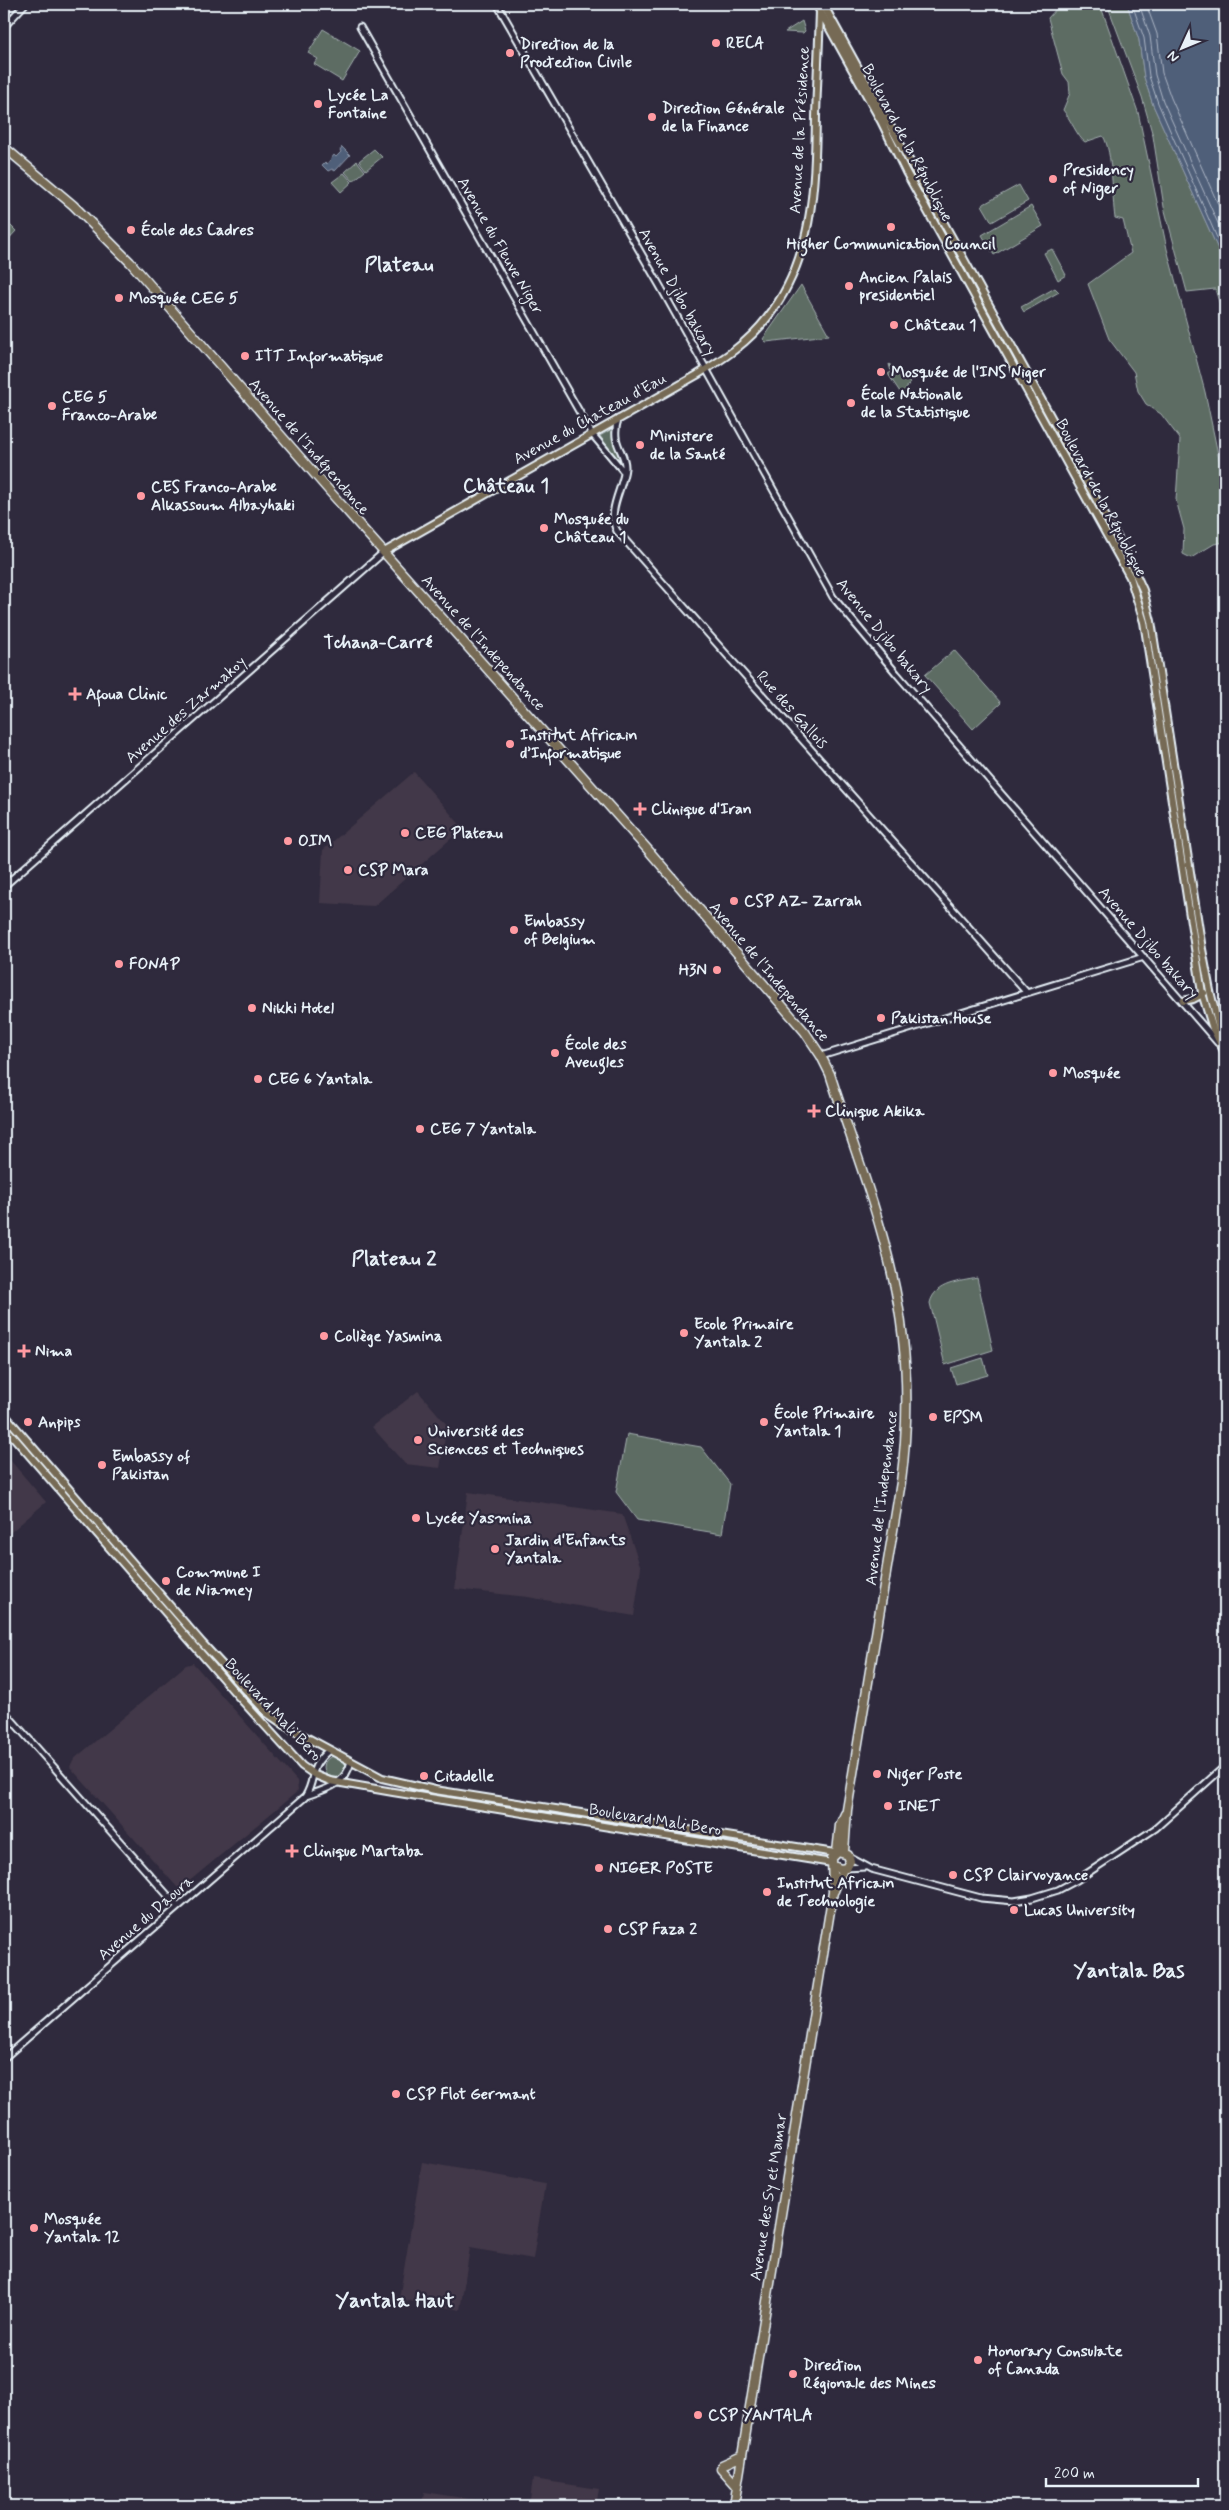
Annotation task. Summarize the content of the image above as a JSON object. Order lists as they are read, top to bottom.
{
  "streets": {
    "highway": ["Avenue de l'Indépendance", "Avenue de l'Independance", "Avenue des Sy et Mamar"],
    "main road": [
      "Avenue de la Présidence",
      "Boulevard de la République",
      "Avenue du Chateau d'Eau",
      "Boulevard Mali Bero"
    ],
    "street": [
      "Avenue du Fleuve Niger",
      "Avenue Djibo bakary",
      "Avenue des Zarmakoy",
      "Rue des Gallois",
      "Avenue du Daoura"
    ]
  },
  "crossings": [
    ["Avenue de la Présidence", "Boulevard de la République"],
    ["Avenue de la Présidence", "Avenue Djibo bakary"],
    ["Avenue de la Présidence", "Avenue du Chateau d'Eau"],
    ["Boulevard de la République", "Avenue Djibo bakary"],
    ["Avenue du Fleuve Niger", "Avenue du Chateau d'Eau"],
    ["Avenue du Fleuve Niger", "Rue des Gallois"],
    ["Avenue Djibo bakary", "Avenue du Chateau d'Eau"],
    ["Avenue du Chateau d'Eau", "Avenue de l'Indépendance"],
    ["Avenue du Chateau d'Eau", "Avenue de l'Independance"],
    ["Avenue du Chateau d'Eau", "Avenue des Zarmakoy"],
    ["Avenue du Chateau d'Eau", "Rue des Gallois"],
    ["Avenue de l'Indépendance", "Avenue de l'Independance"],
    ["Avenue de l'Indépendance", "Avenue des Zarmakoy"],
    ["Avenue de l'Independance", "Avenue des Zarmakoy"],
    ["Avenue de l'Independance", "Boulevard Mali Bero"],
    ["Avenue de l'Independance", "Avenue des Sy et Mamar"],
    ["Boulevard Mali Bero", "Avenue du Daoura"],
    ["Boulevard Mali Bero", "Avenue des Sy et Mamar"]
  ],
  "districts": [
    "Plateau",
    "Château 1",
    "Tchana-Carré",
    "Plateau 2",
    "Yantala Bas",
    "Yantala Haut"
  ],
  "places": {
    "other": [
      "RECA",
      "Direction de la Proctection Civile",
      "Lycée La Fontaine",
      "Direction Générale de la Finance",
      "Presidency of Niger",
      "Higher Communication Council",
      "École des Cadres",
      "Ancien Palais presidentiel",
      "Mosquée CEG 5",
      "Château 1",
      "ITT Informatique",
      "Mosquée de l'INS Niger",
      "École Nationale de la Statistique",
      "CEG 5 Franco-Arabe",
      "Ministere de la Santé",
      "CES Franco-Arabe Alkassoum Albayhaki",
      "Mosquée du Château 1",
      "Institut Africain d’Informatique",
      "CEG Plateau",
      "OIM",
      "CSP Mara",
      "CSP AZ- Zarrah",
      "Embassy of Belgium",
      "FONAP",
      "H3N",
      "Nikki Hotel",
      "Pakistan House",
      "École des Aveugles",
      "Mosquée",
      "CEG 6 Yantala",
      "CEG 7 Yantala",
      "Ecole Primaire Yantala 2",
      "Collège Yasmina",
      "EPSM",
      "Anpips",
      "École Primaire Yantala 1",
      "Université des Sciences et Techniques",
      "Embassy of Pakistan",
      "Lycée Yasmina",
      "Jardin d'Enfants Yantala",
      "Commune I de Niamey",
      "Niger Poste",
      "Citadelle",
      "INET",
      "NIGER POSTE",
      "CSP Clairvoyance",
      "Institut Africain de Technologie",
      "Lucas University",
      "CSP Faza 2",
      "CSP Flot Germant",
      "Mosquée Yantala 12",
      "Honorary Consulate of Canada",
      "Direction Régionale des Mines",
      "CSP YANTALA"
    ],
    "health": [
      "Afoua Clinic",
      "Clinique d'Iran",
      "Clinique Akika",
      "Nima",
      "Clinique Martaba"
    ]
  },
  "scale_bar": "200 m",
  "north": "bottom left"
}
